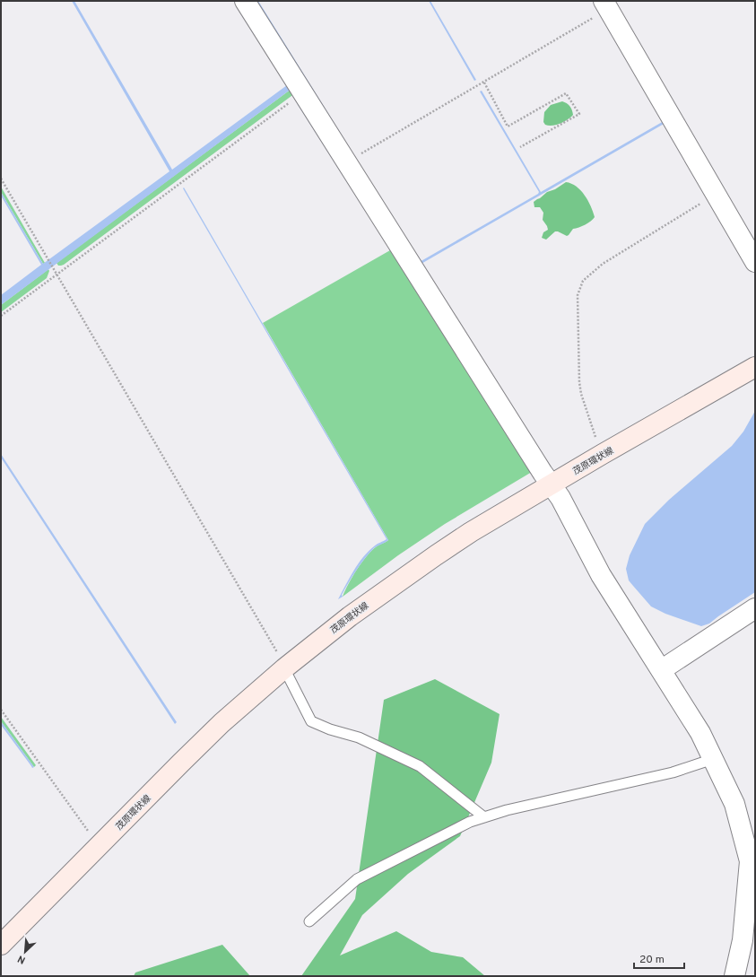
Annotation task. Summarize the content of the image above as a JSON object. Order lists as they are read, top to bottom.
{
  "streets": {
    "main road": ["茂原環状線"]
  },
  "scale_bar": "20 m",
  "north": "bottom left"
}
